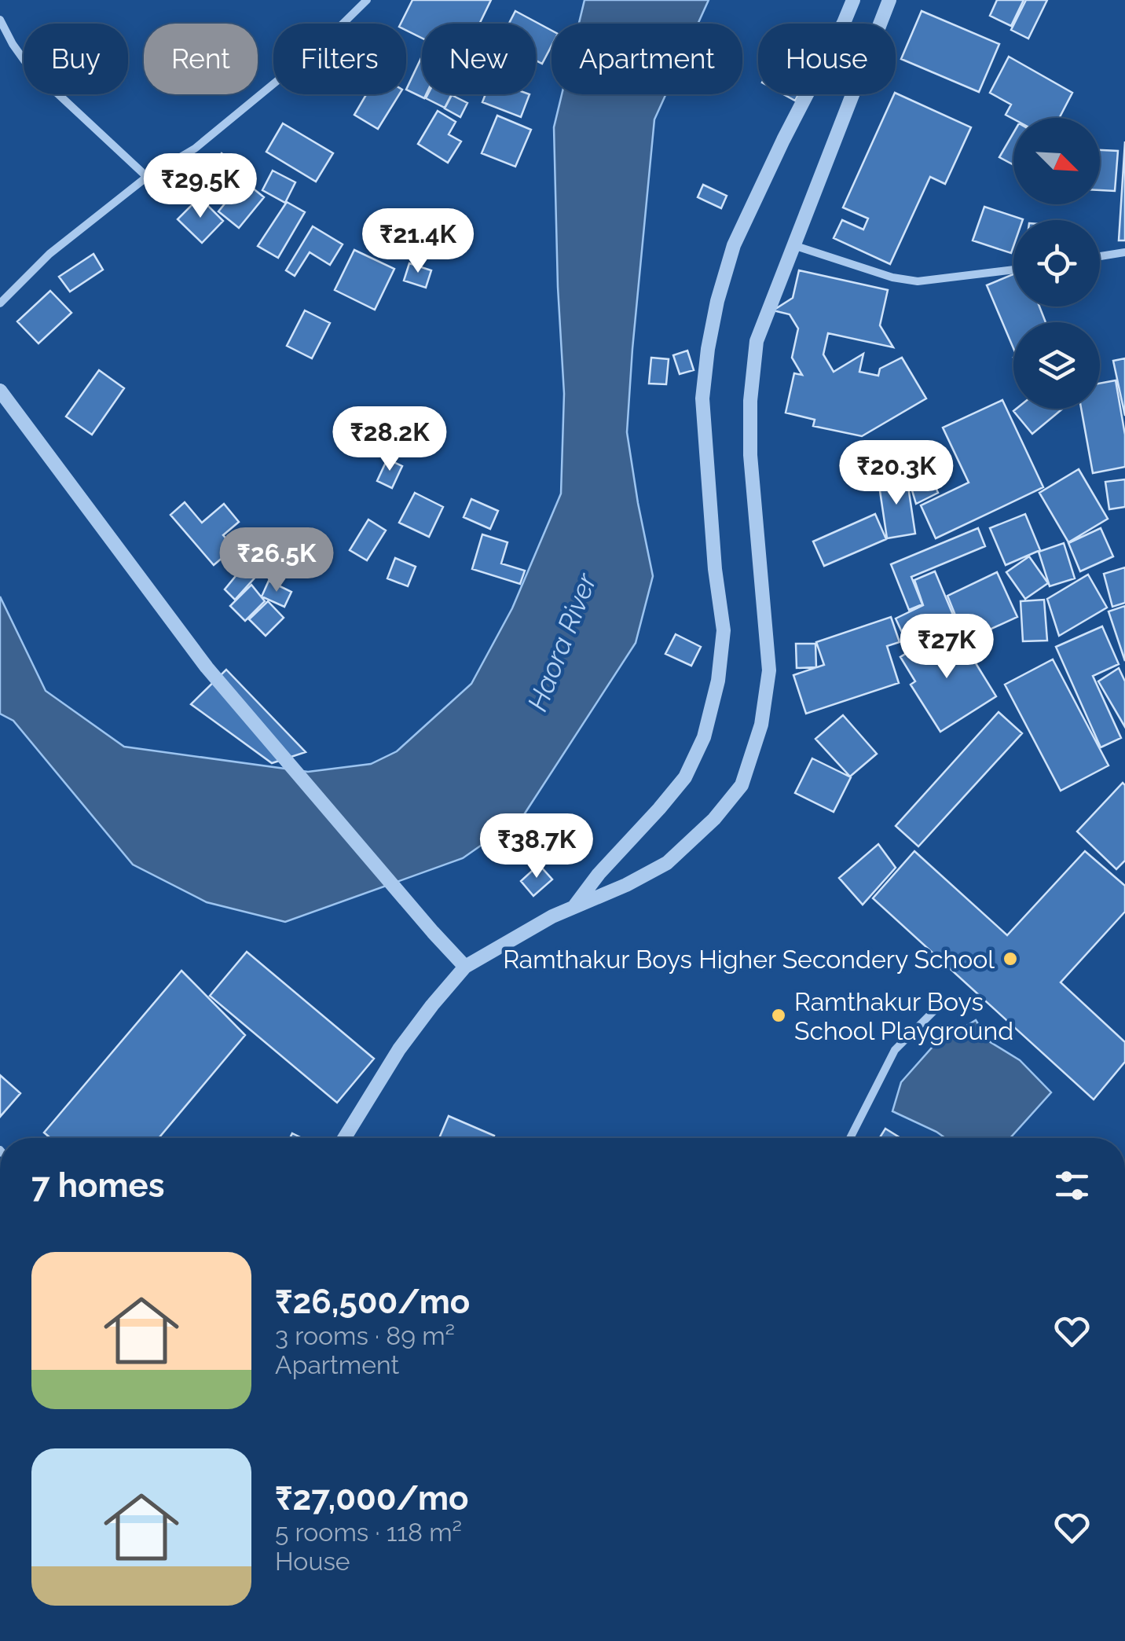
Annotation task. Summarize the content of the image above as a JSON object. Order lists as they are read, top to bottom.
{
  "water": ["Haora River"],
  "places": ["Ramthakur Boys Higher Secondery School", "Ramthakur Boys School Playground"],
  "north": "bottom right",
  "page": {
    "chip": [
      "Buy",
      "Rent",
      "Filters",
      "New",
      "Apartment",
      "House"
    ],
    "price": [
      "₹29.5K",
      "₹21.4K",
      "₹28.2K",
      "₹20.3K",
      "₹26.5K",
      "₹27K",
      "₹38.7K"
    ],
    "heading": "7 homes",
    "list": [
      {
        "name": "₹26,500/mo",
        "note": "3 rooms · 89 m² · Apartment"
      },
      {
        "name": "₹27,000/mo",
        "note": "5 rooms · 118 m² · House"
      }
    ]
  }
}
